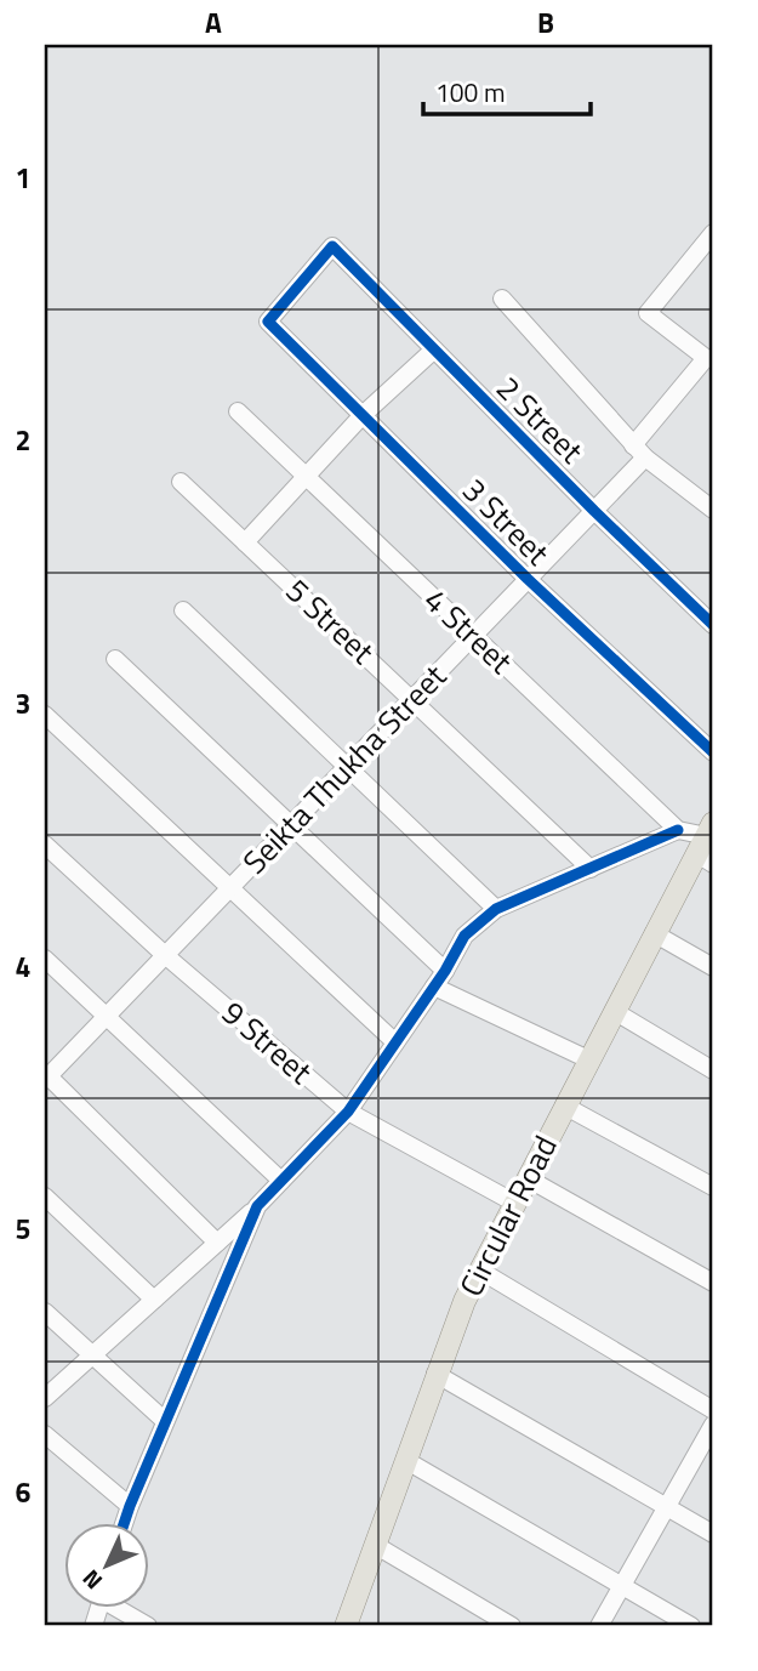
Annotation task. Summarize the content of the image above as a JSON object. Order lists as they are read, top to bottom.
{
  "streets": {
    "main road": ["Circular Road"],
    "street": [
      "2 Street",
      "3 Street",
      "5 Street",
      "4 Street",
      "Seikta Thukha Street",
      "9 Street"
    ]
  },
  "crossings": [
    ["2 Street", "3 Street"],
    ["2 Street", "Seikta Thukha Street"],
    ["3 Street", "Seikta Thukha Street"],
    ["5 Street", "Seikta Thukha Street"],
    ["4 Street", "Seikta Thukha Street"],
    ["Seikta Thukha Street", "9 Street"],
    ["9 Street", "Circular Road"]
  ],
  "scale_bar": "100 m",
  "north": "bottom left",
  "grid": {
    "columns": ["A", "B"],
    "rows": [
      "1",
      "2",
      "3",
      "4",
      "5",
      "6"
    ]
  }
}
